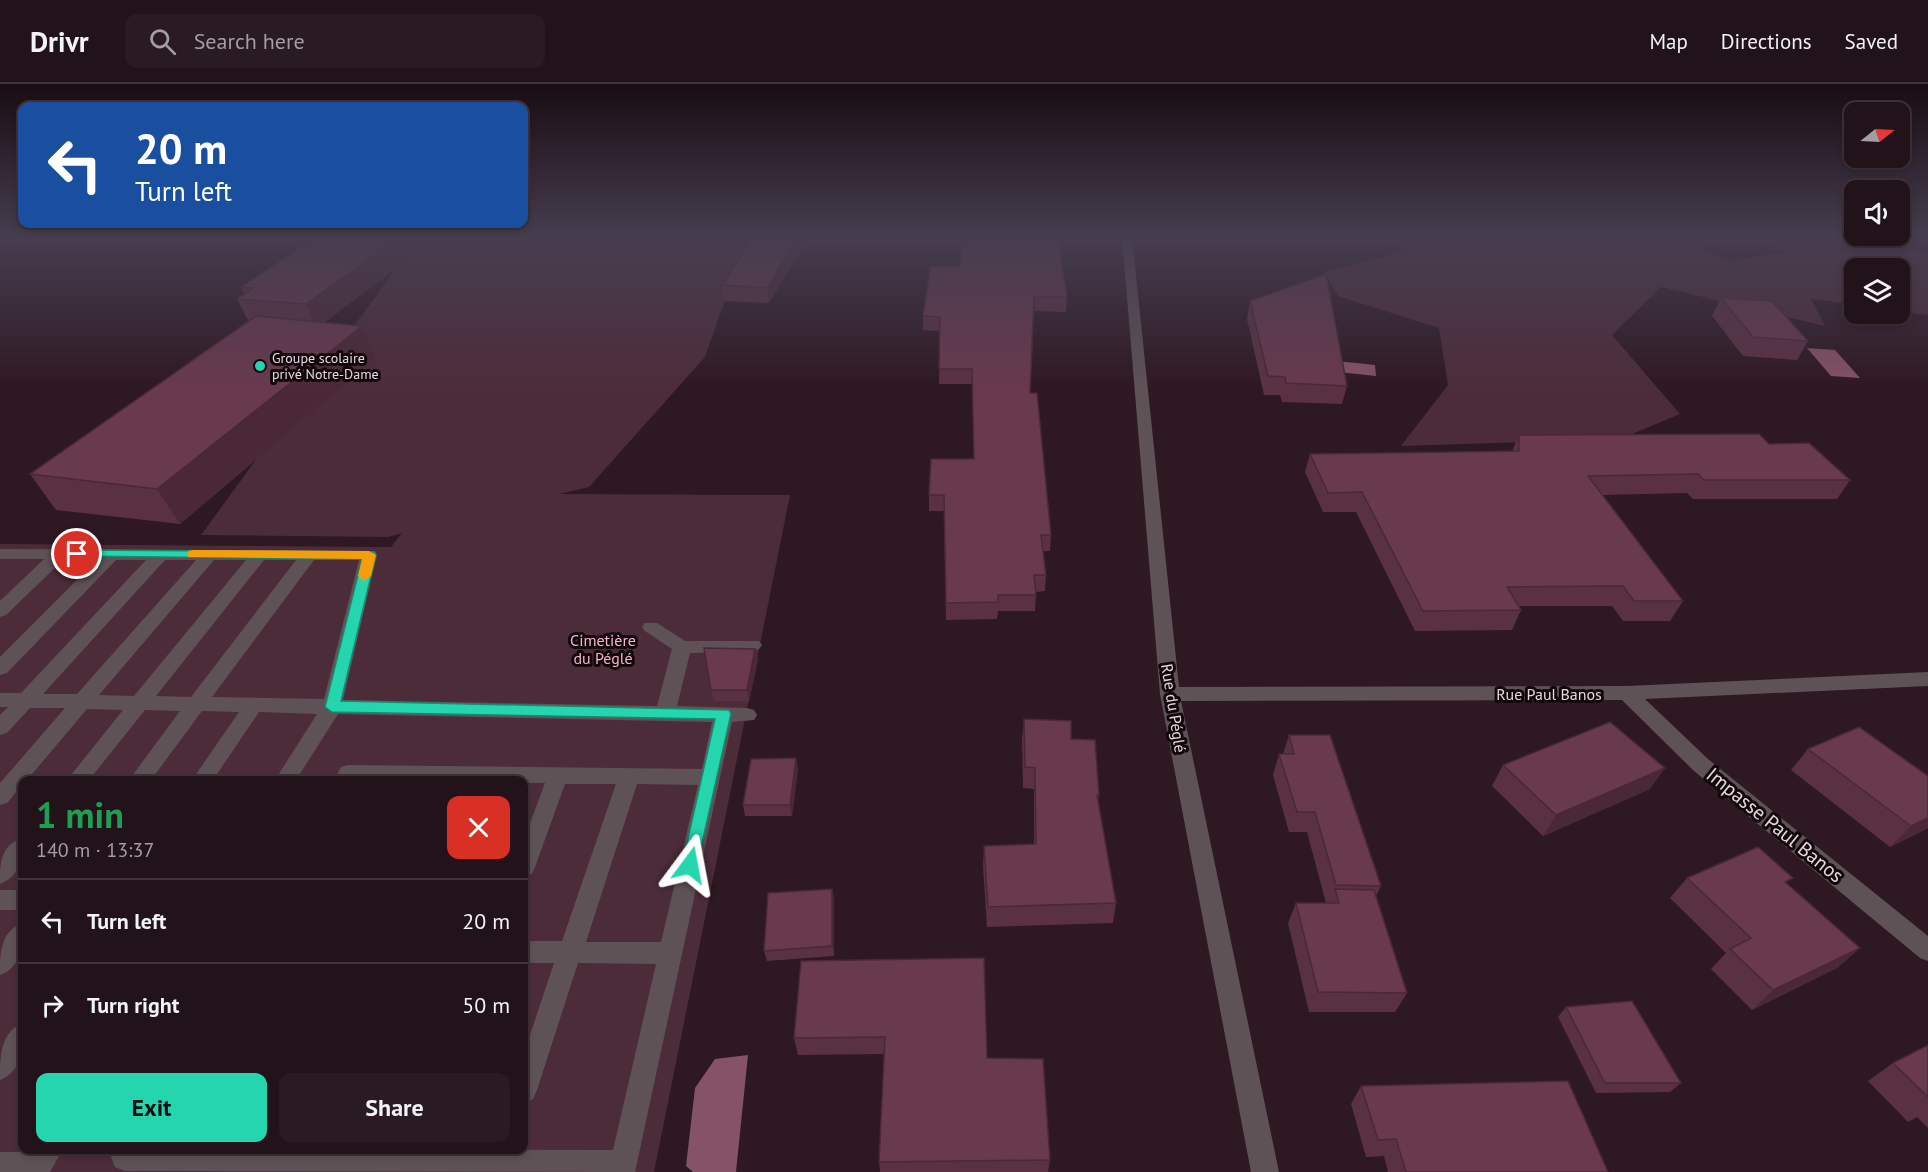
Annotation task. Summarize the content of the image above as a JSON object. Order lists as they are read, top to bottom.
{
  "streets": {
    "street": ["Rue Paul Banos", "Rue du Péglé", "Impasse Paul Banos"]
  },
  "crossings": [
    ["Rue Paul Banos", "Rue du Péglé"],
    ["Rue Paul Banos", "Impasse Paul Banos"]
  ],
  "parks": ["Cimetière du Péglé"],
  "places": ["Groupe scolaire privé Notre-Dame"],
  "north": "right",
  "page": {
    "header": "Drivr",
    "search": "Search here",
    "nav": ["Map", "Directions", "Saved"],
    "turn": ["20 m", "Turn left"],
    "heading": ["1 min", "140 m · 13:37"],
    "list": [
      {
        "name": "Turn left",
        "value": "20 m"
      },
      {
        "name": "Turn right",
        "value": "50 m"
      }
    ],
    "buttons": ["Exit", "Share"]
  }
}
